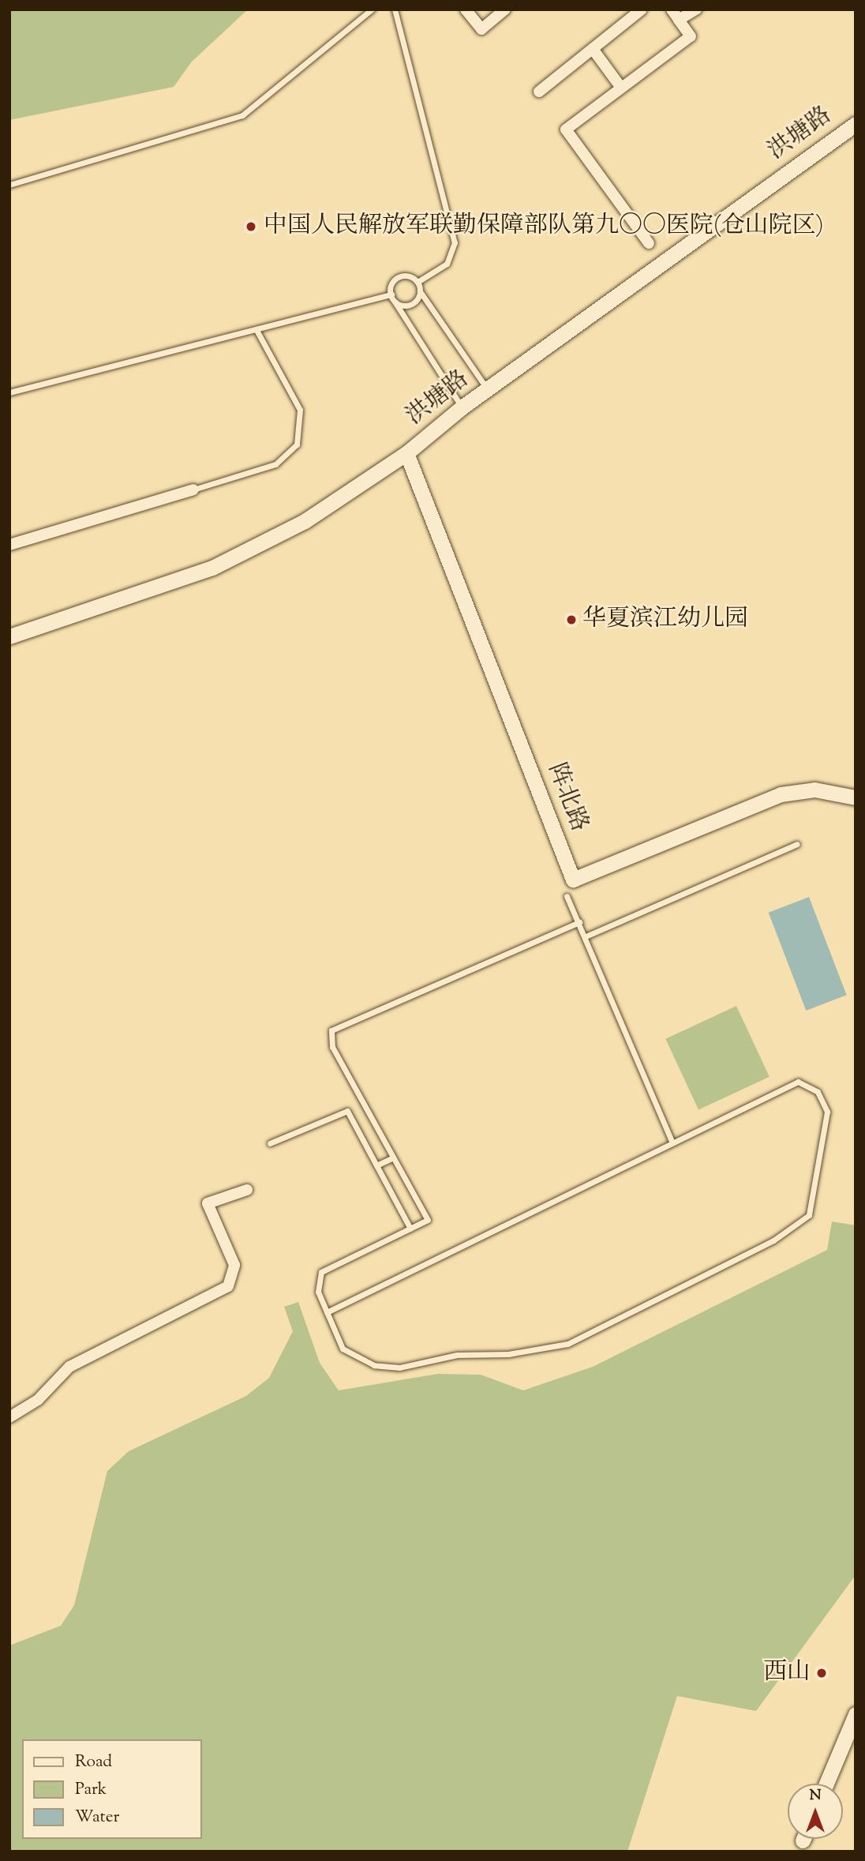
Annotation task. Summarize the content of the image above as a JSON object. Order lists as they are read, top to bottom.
{
  "streets": {
    "street": ["洪塘路", "阵北路"]
  },
  "crossings": [
    ["洪塘路", "阵北路"]
  ],
  "places": ["中国人民解放军联勤保障部队第九〇〇医院(仓山院区)", "华夏滨江幼儿园", "西山"],
  "legend": ["Road", "Park", "Water"],
  "north": "top"
}
